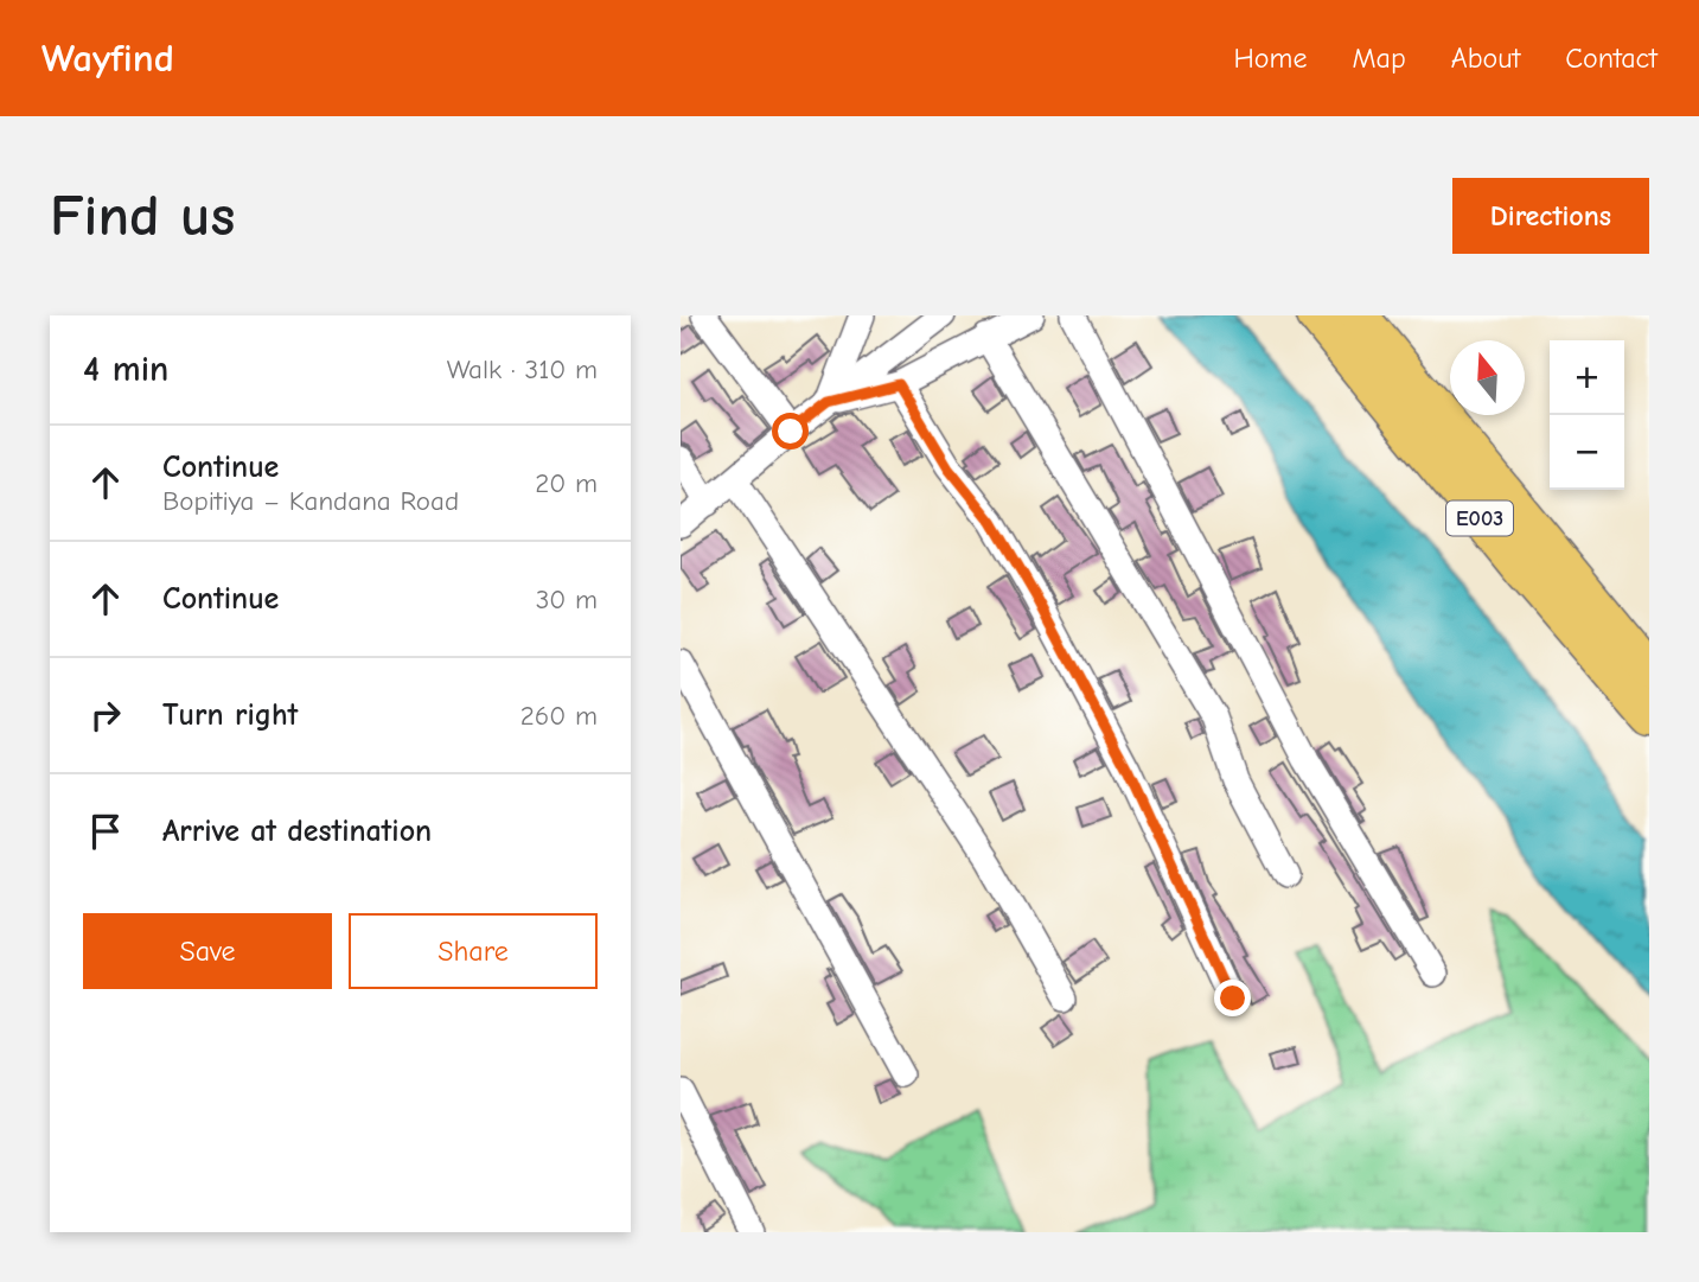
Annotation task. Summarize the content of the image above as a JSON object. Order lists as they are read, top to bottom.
{
  "streets": {
    "highway": ["E003"]
  },
  "north": "top",
  "page": {
    "header": "Wayfind",
    "nav": [
      "Home",
      "Map",
      "About",
      "Contact"
    ],
    "buttons": [
      "Directions",
      ["Save", "Share"]
    ],
    "title": "Find us",
    "heading": ["4 min", "Walk · 310 m"],
    "map_buttons": ["+", "−"],
    "list": [
      ["Continue", "Bopitiya – Kandana Road", "20 m"],
      ["Continue", "30 m"],
      ["Turn right", "260 m"],
      "Arrive at destination"
    ]
  }
}
